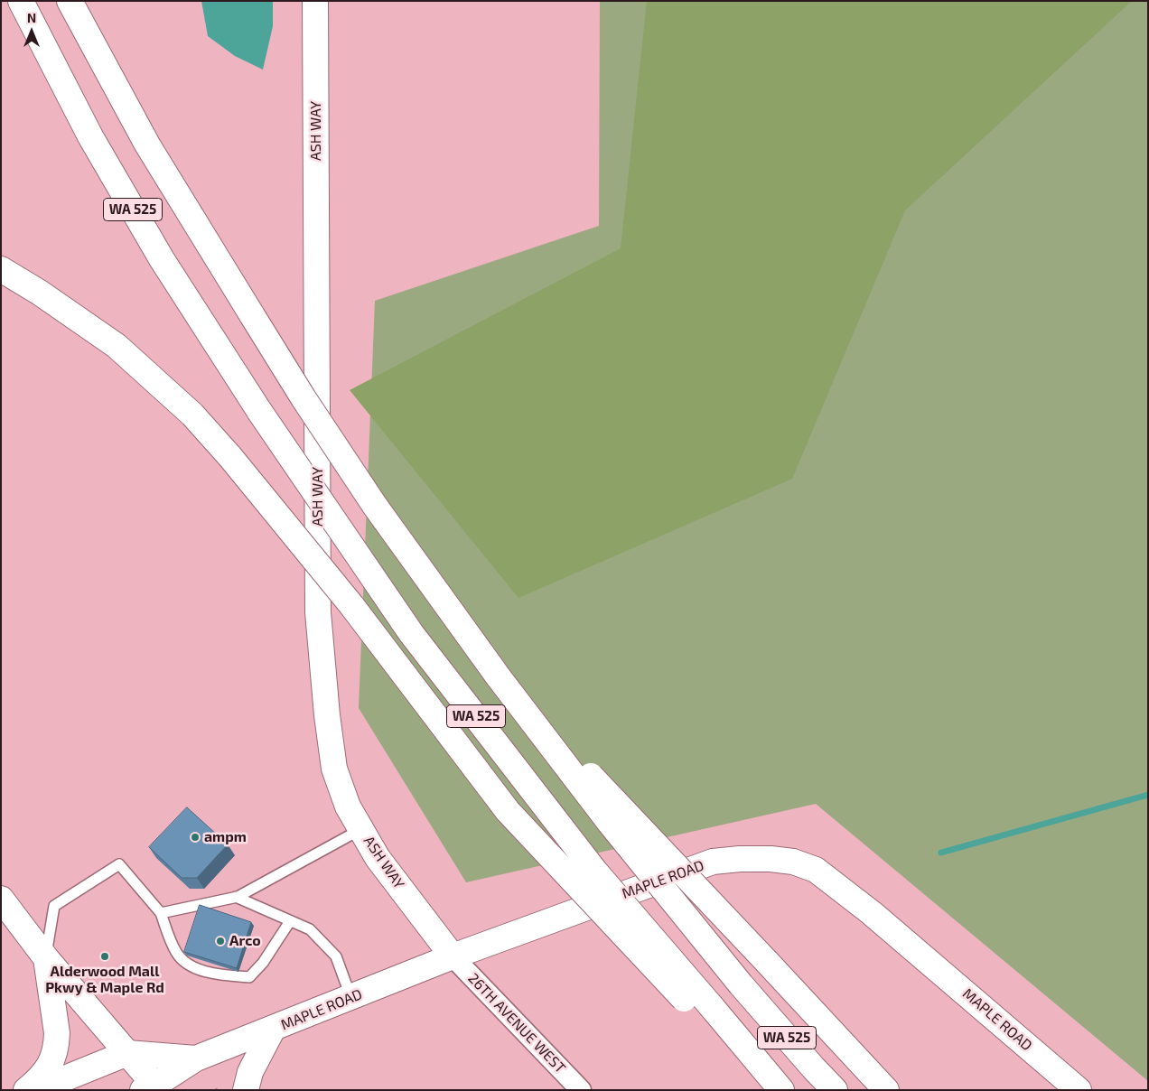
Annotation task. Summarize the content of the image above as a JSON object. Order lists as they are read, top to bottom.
{
  "streets": {
    "main road": ["ASH WAY", "WA 525", "MAPLE ROAD"],
    "street": ["26TH AVENUE WEST"]
  },
  "crossings": [
    ["ASH WAY", "MAPLE ROAD"],
    ["ASH WAY", "26TH AVENUE WEST"],
    ["MAPLE ROAD", "26TH AVENUE WEST"]
  ],
  "places": ["ampm", "Arco", "Alderwood Mall Pkwy & Maple Rd"],
  "north": "top"
}
